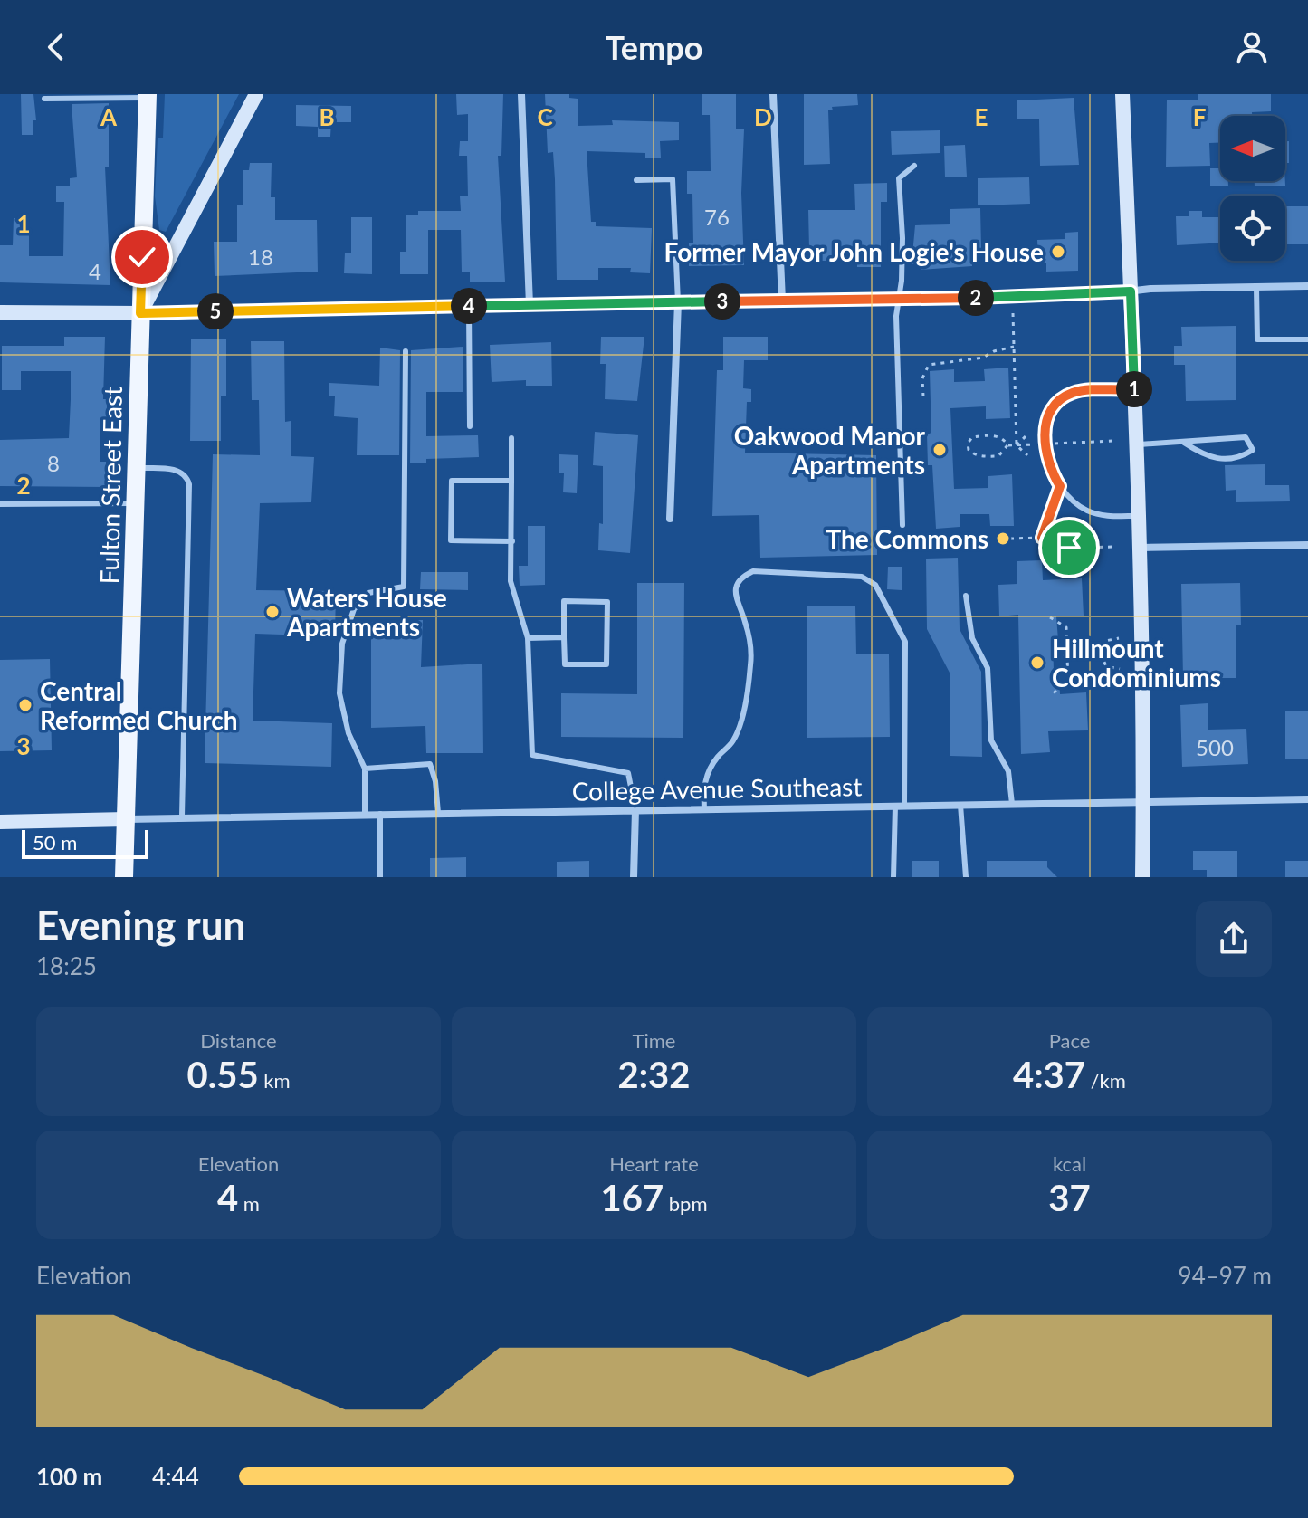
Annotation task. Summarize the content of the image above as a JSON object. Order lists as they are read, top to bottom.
{
  "streets": {
    "main road": ["Fulton Street East"],
    "street": ["College Avenue Southeast"]
  },
  "crossings": [
    ["Fulton Street East", "College Avenue Southeast"]
  ],
  "places": [
    "Former Mayor John Logie's House",
    "Oakwood Manor Apartments",
    "The Commons",
    "Waters House Apartments",
    "Hillmount Condominiums",
    "Central Reformed Church"
  ],
  "house_numbers": [
    "76",
    "18",
    "4",
    "8",
    "500"
  ],
  "scale_bar": "50 m",
  "north": "left",
  "page": {
    "header": "Tempo",
    "pins": [
      "2",
      "3",
      "4",
      "5",
      "1"
    ],
    "scale": "50 m",
    "heading": ["Evening run", "18:25"],
    "stats": [
      ["Distance", "0.55 km"],
      ["Time", "2:32"],
      ["Pace", "4:37 /km"],
      ["Elevation", "4 m"],
      ["Heart rate", "167 bpm"],
      ["kcal", "37"]
    ],
    "chart": ["Elevation", "94–97 m"],
    "list": [
      {
        "name": "100 m",
        "note": "4:44"
      }
    ]
  },
  "grid": {
    "columns": [
      "A",
      "B",
      "C",
      "D",
      "E",
      "F"
    ],
    "rows": ["1", "2", "3"]
  }
}
